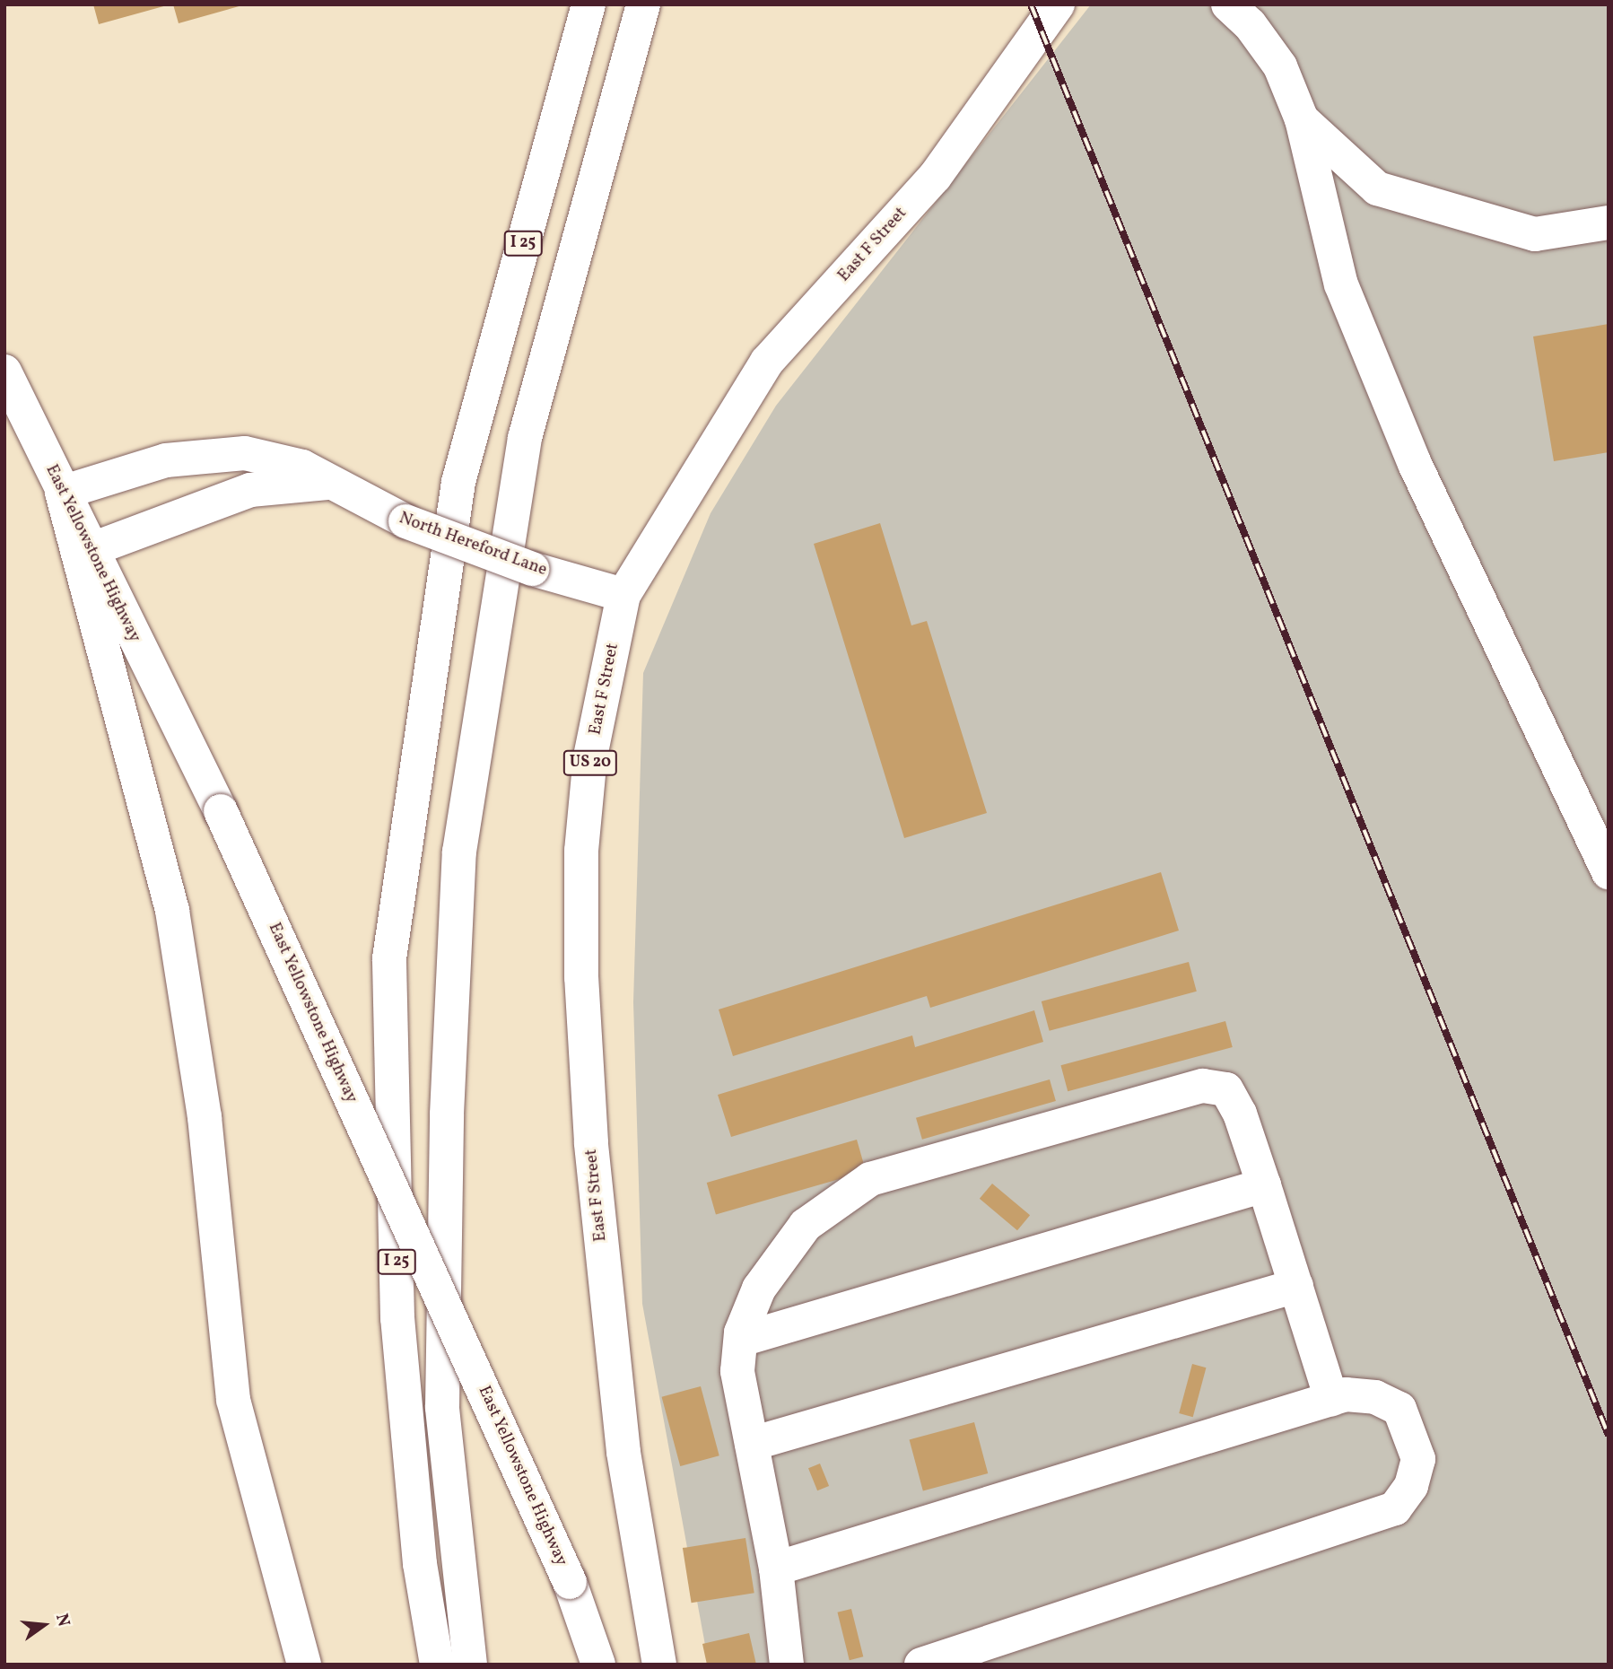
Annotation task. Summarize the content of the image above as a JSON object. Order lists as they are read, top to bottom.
{
  "streets": {
    "main road": [
      "I 25",
      "East F Street",
      "North Hereford Lane",
      "East Yellowstone Highway",
      "US 20"
    ]
  },
  "crossings": [
    ["East F Street", "North Hereford Lane"],
    ["North Hereford Lane", "East Yellowstone Highway"]
  ],
  "north": "right"
}
